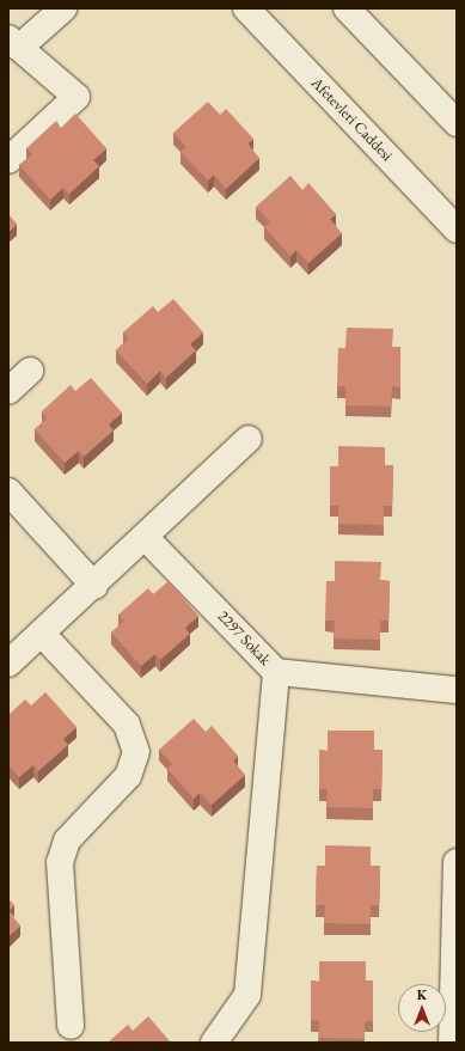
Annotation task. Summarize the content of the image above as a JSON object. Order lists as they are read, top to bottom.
{
  "streets": {
    "street": ["Afetevleri Caddesi", "2297 Sokak"]
  },
  "north": "top"
}
